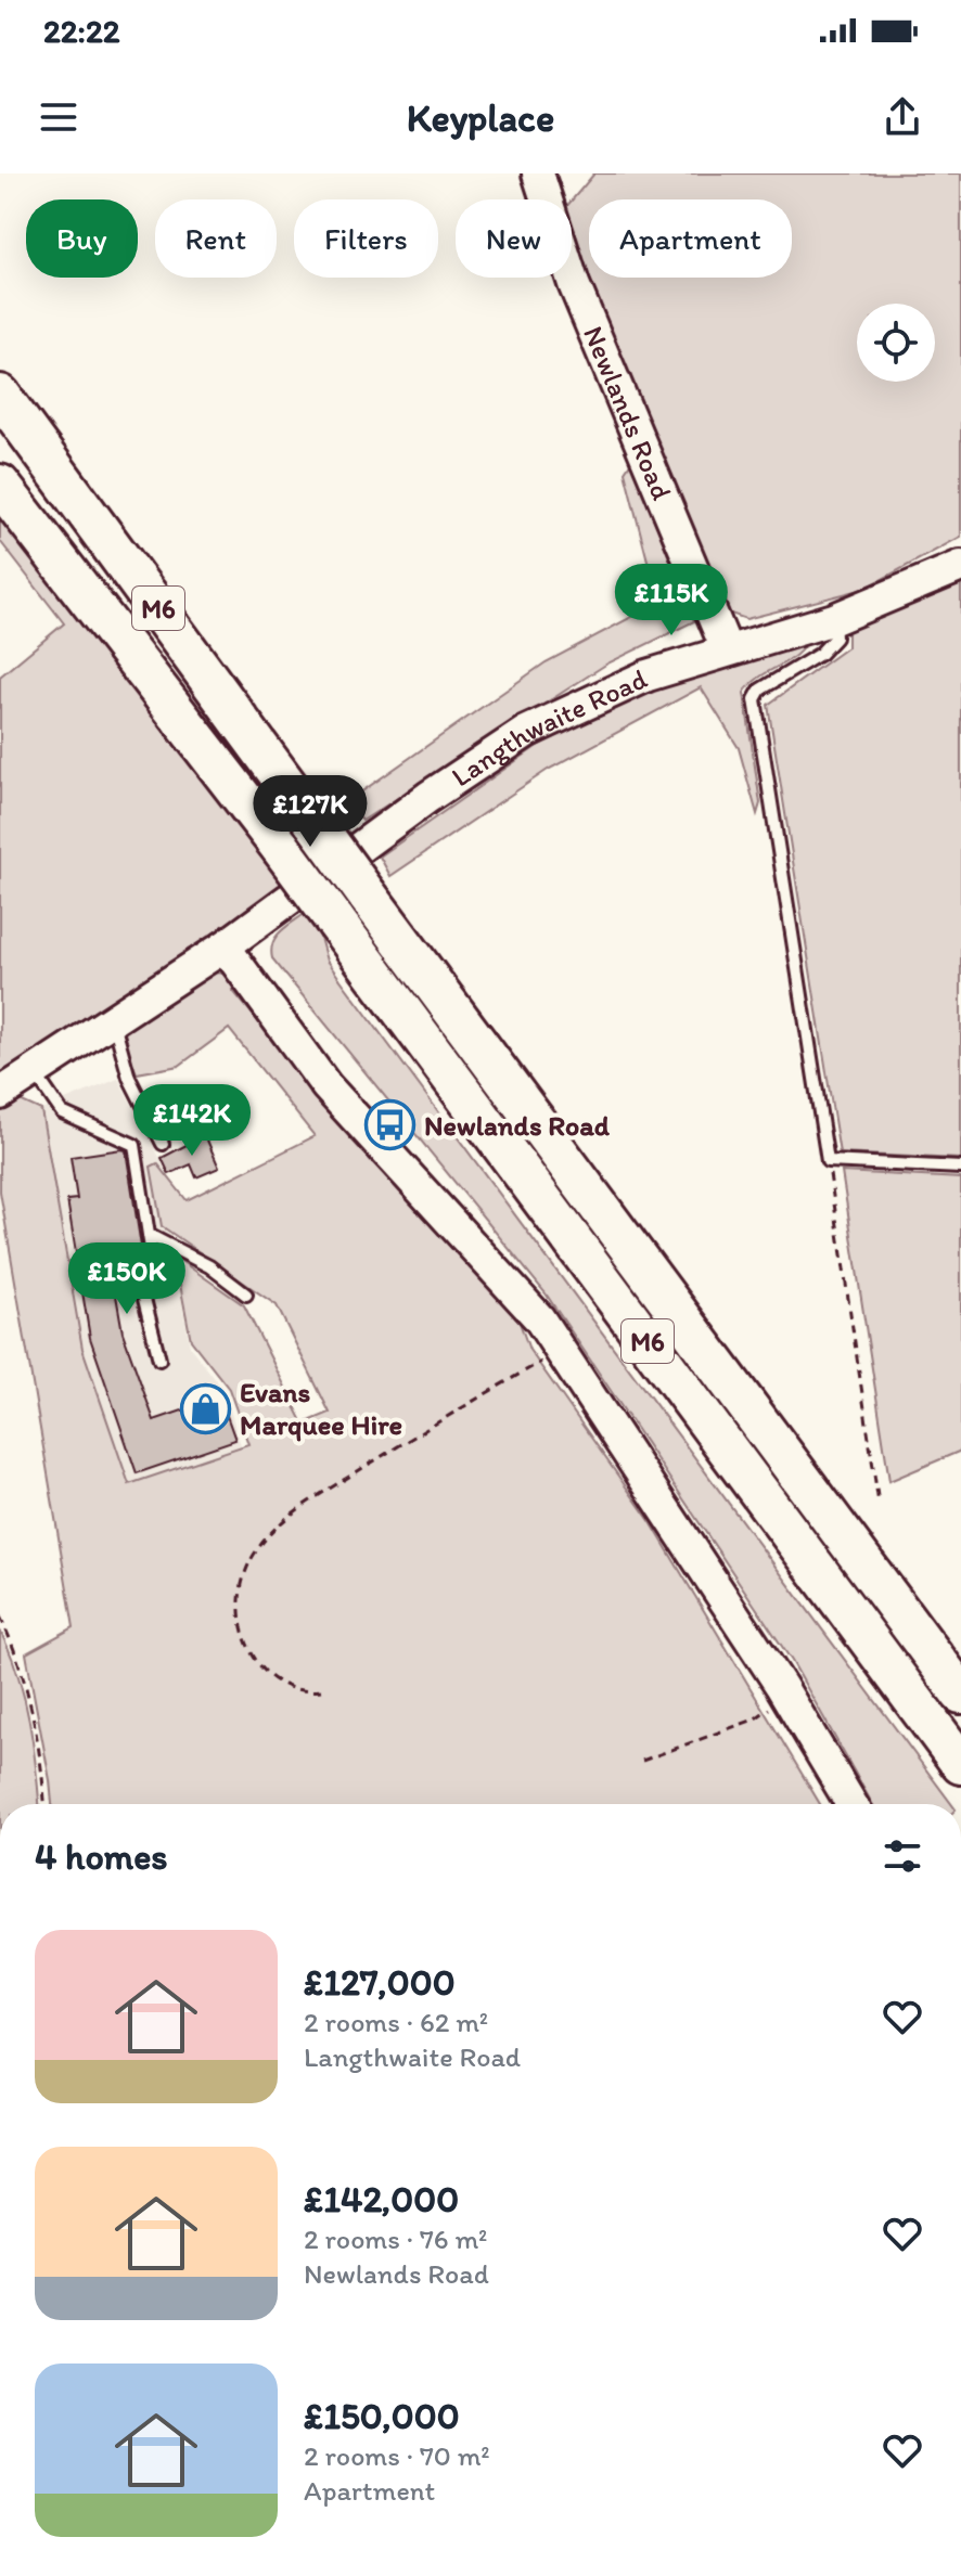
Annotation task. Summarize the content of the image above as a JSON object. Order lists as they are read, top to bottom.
{
  "streets": {
    "highway": ["M6"],
    "street": ["Newlands Road", "Langthwaite Road"]
  },
  "crossings": [
    ["Newlands Road", "Langthwaite Road"]
  ],
  "places": {
    "bus stop": ["Newlands Road"],
    "shop": ["Evans Marquee Hire"]
  },
  "page": {
    "status": "22:22",
    "header": "Keyplace",
    "chip": [
      "Buy",
      "Rent",
      "Filters",
      "New",
      "Apartment"
    ],
    "price": [
      "£115K",
      "£127K",
      "£142K",
      "£150K"
    ],
    "heading": "4 homes",
    "list": [
      {
        "name": "£127,000",
        "note": "2 rooms · 62 m² · Langthwaite Road"
      },
      {
        "name": "£142,000",
        "note": "2 rooms · 76 m² · Newlands Road"
      },
      {
        "name": "£150,000",
        "note": "2 rooms · 70 m² · Apartment"
      }
    ]
  }
}
